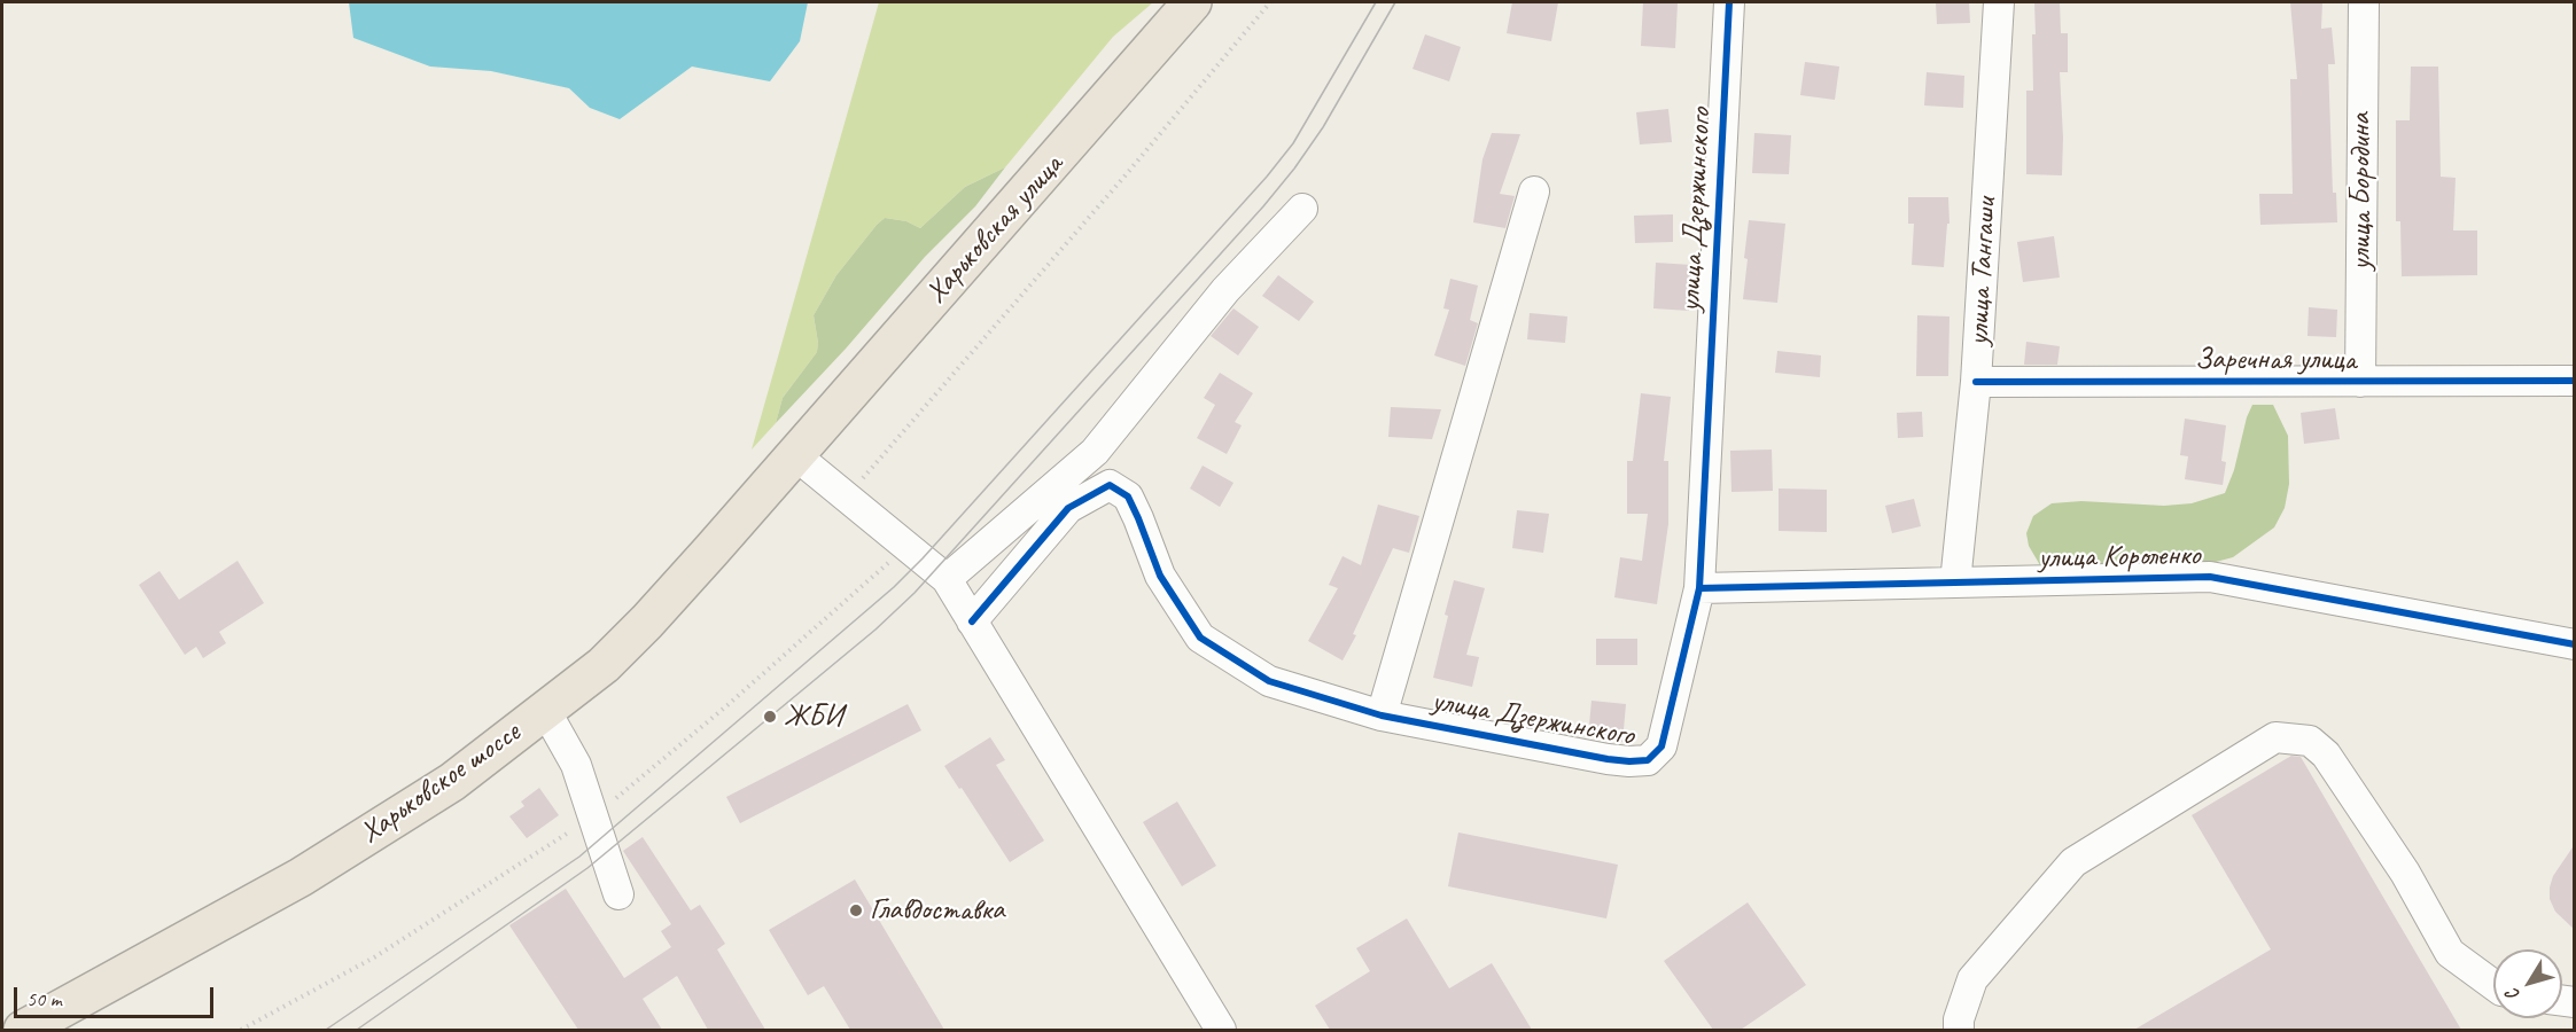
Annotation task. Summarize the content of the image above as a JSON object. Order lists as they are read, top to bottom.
{
  "streets": {
    "main road": ["Харьковская улица", "Харьковское шоссе"],
    "street": [
      "улица Бородина",
      "улица Дзержинского",
      "улица Тангаши",
      "Заречная улица",
      "улица Короленко"
    ]
  },
  "crossings": [
    ["улица Бородина", "Заречная улица"],
    ["улица Дзержинского", "улица Короленко"],
    ["Харьковская улица", "Харьковское шоссе"],
    ["улица Тангаши", "Заречная улица"],
    ["улица Тангаши", "улица Короленко"]
  ],
  "places": ["ЖБИ", "Главдоставка"],
  "scale_bar": "50 m",
  "north": "bottom left"
}
